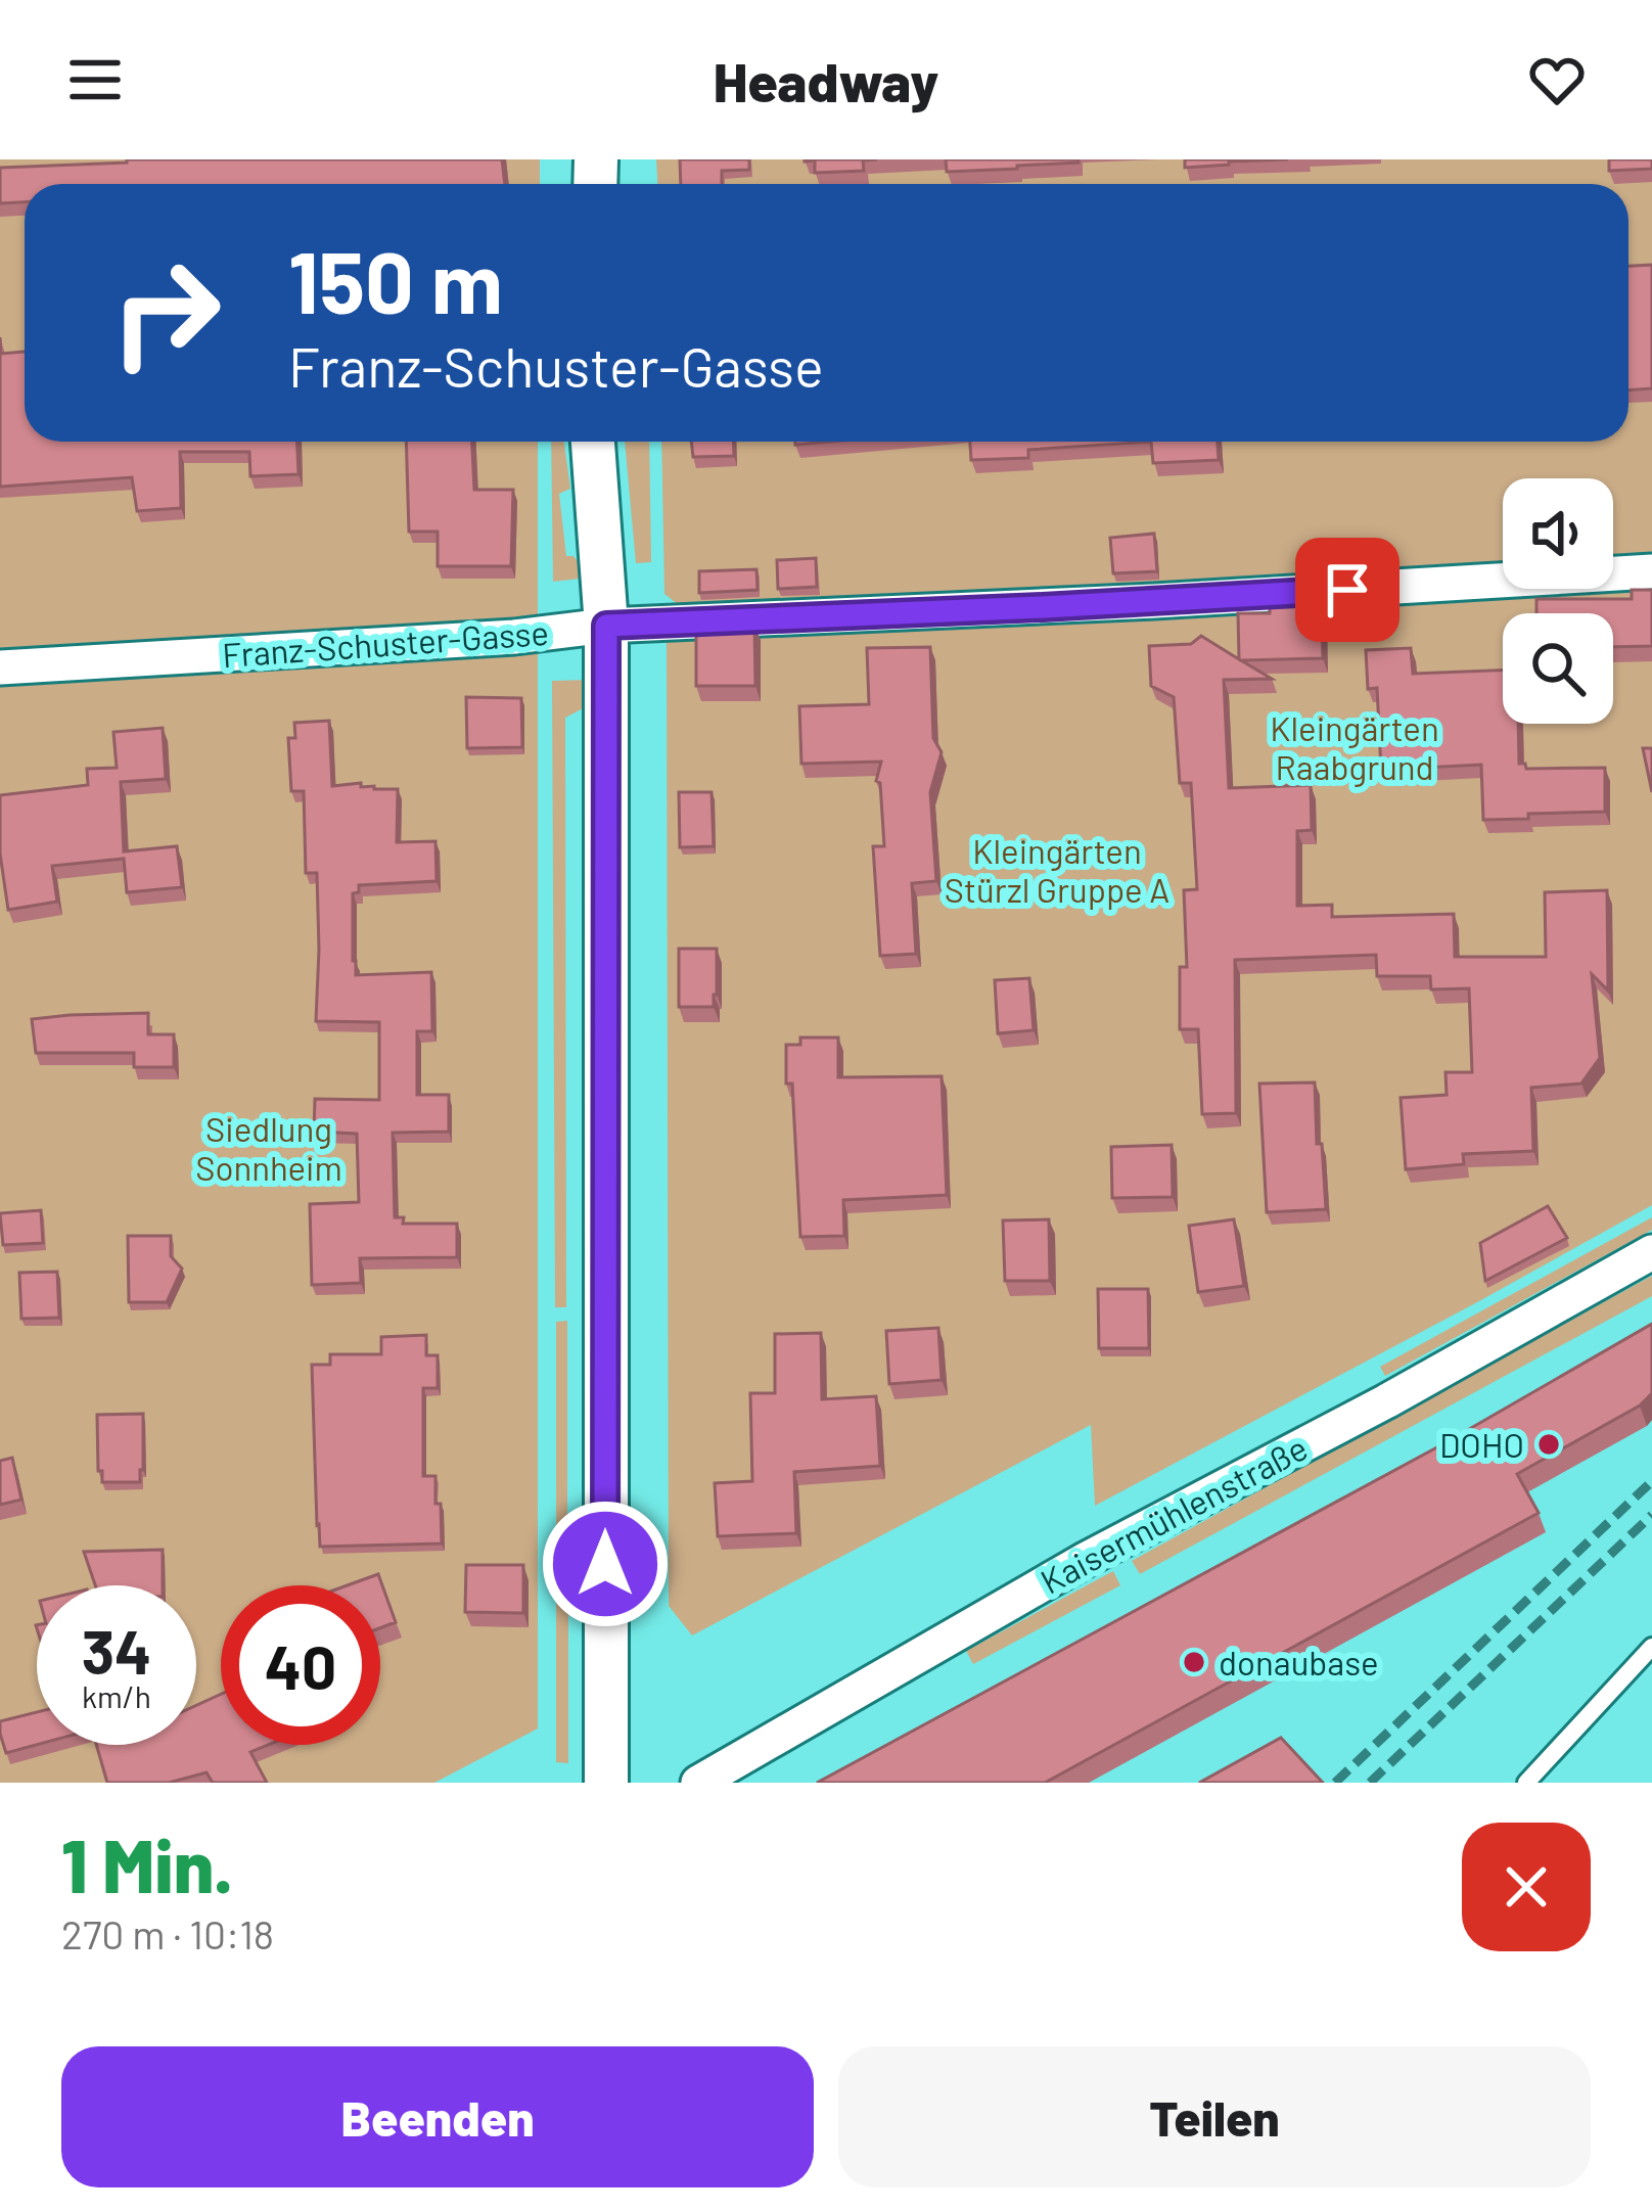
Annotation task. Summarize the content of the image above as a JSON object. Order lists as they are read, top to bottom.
{
  "streets": {
    "street": ["Franz-Schuster-Gasse", "Kaisermühlenstraße"]
  },
  "parks": ["Kleingärten Raabgrund", "Kleingärten Stürzl Gruppe A", "Siedlung Sonnheim"],
  "places": ["DOHO", "donaubase"],
  "page": {
    "header": "Headway",
    "turn": ["150 m", "Franz-Schuster-Gasse"],
    "speed": "34 km/h",
    "limit": "40",
    "heading": ["1 Min.", "270 m · 10:18"],
    "buttons": ["Beenden", "Teilen"]
  }
}
